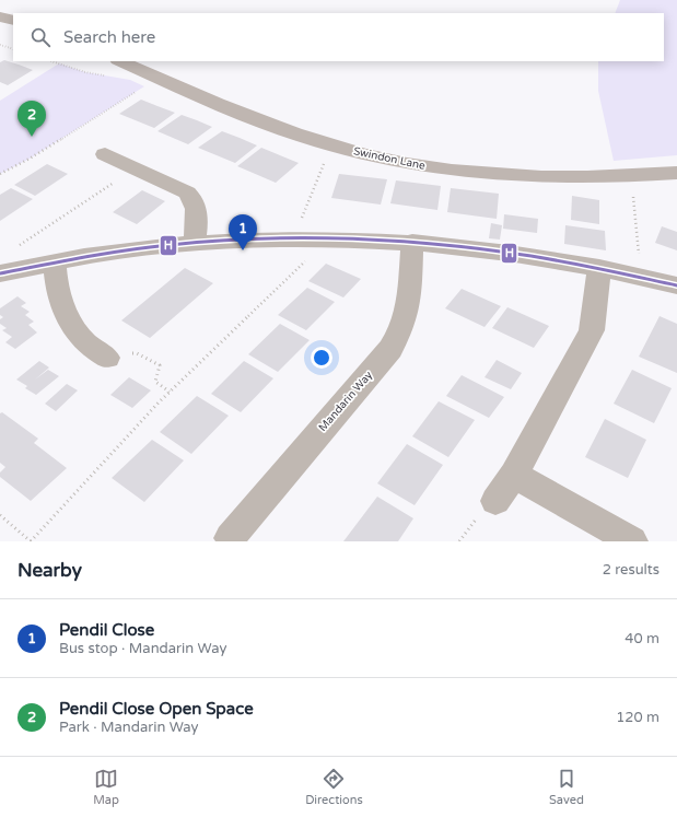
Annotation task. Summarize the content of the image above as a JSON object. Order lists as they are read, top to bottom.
{
  "streets": {
    "street": ["Swindon Lane", "Mandarin Way"]
  },
  "lines": ["transit line H"],
  "page": {
    "search": "Search here",
    "pins": ["2", "1"],
    "heading": ["Nearby", "2 results"],
    "list": [
      {
        "mark": "1",
        "name": "Pendil Close",
        "note": "Bus stop · Mandarin Way",
        "value": "40 m"
      },
      {
        "mark": "2",
        "name": "Pendil Close Open Space",
        "note": "Park · Mandarin Way",
        "value": "120 m"
      }
    ],
    "nav": ["Map", "Directions", "Saved"]
  }
}
